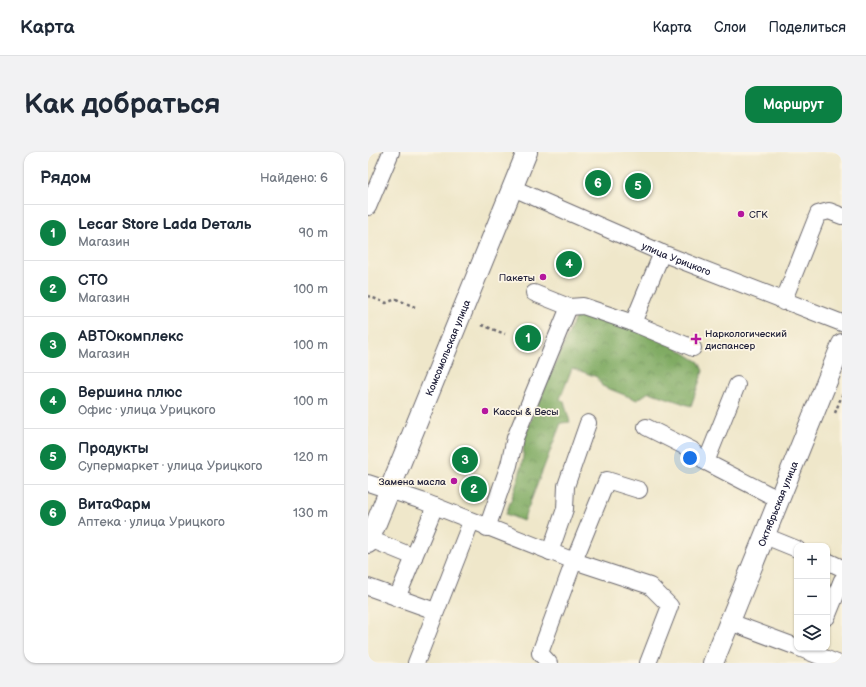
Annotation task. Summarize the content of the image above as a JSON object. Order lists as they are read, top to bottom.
{
  "streets": {
    "main road": ["Комсомольская улица", "Октябрьская улица"],
    "street": ["улица Урицкого"]
  },
  "crossings": [
    ["улица Урицкого", "Комсомольская улица"]
  ],
  "places": {
    "other": [
      "СГК",
      "Пакеты",
      "Кассы & Весы",
      "Замена масла"
    ],
    "health": ["Наркологический диспансер"]
  },
  "page": {
    "header": "Карта",
    "nav": ["Карта", "Слои", "Поделиться"],
    "buttons": "Маршрут",
    "title": "Как добраться",
    "heading": ["Рядом", "Найдено: 6"],
    "pins": [
      "6",
      "5",
      "4",
      "1",
      "3",
      "2"
    ],
    "list": [
      {
        "mark": "1",
        "name": "Lecar Store Lada Dеталь",
        "note": "Магазин",
        "value": "90 m"
      },
      {
        "mark": "2",
        "name": "СТО",
        "note": "Магазин",
        "value": "100 m"
      },
      {
        "mark": "3",
        "name": "АВТОкомплекс",
        "note": "Магазин",
        "value": "100 m"
      },
      {
        "mark": "4",
        "name": "Вершина плюс",
        "note": "Офис · улица Урицкого",
        "value": "100 m"
      },
      {
        "mark": "5",
        "name": "Продукты",
        "note": "Супермаркет · улица Урицкого",
        "value": "120 m"
      },
      {
        "mark": "6",
        "name": "ВитаФарм",
        "note": "Аптека · улица Урицкого",
        "value": "130 m"
      }
    ],
    "map_buttons": ["+", "−"]
  }
}
